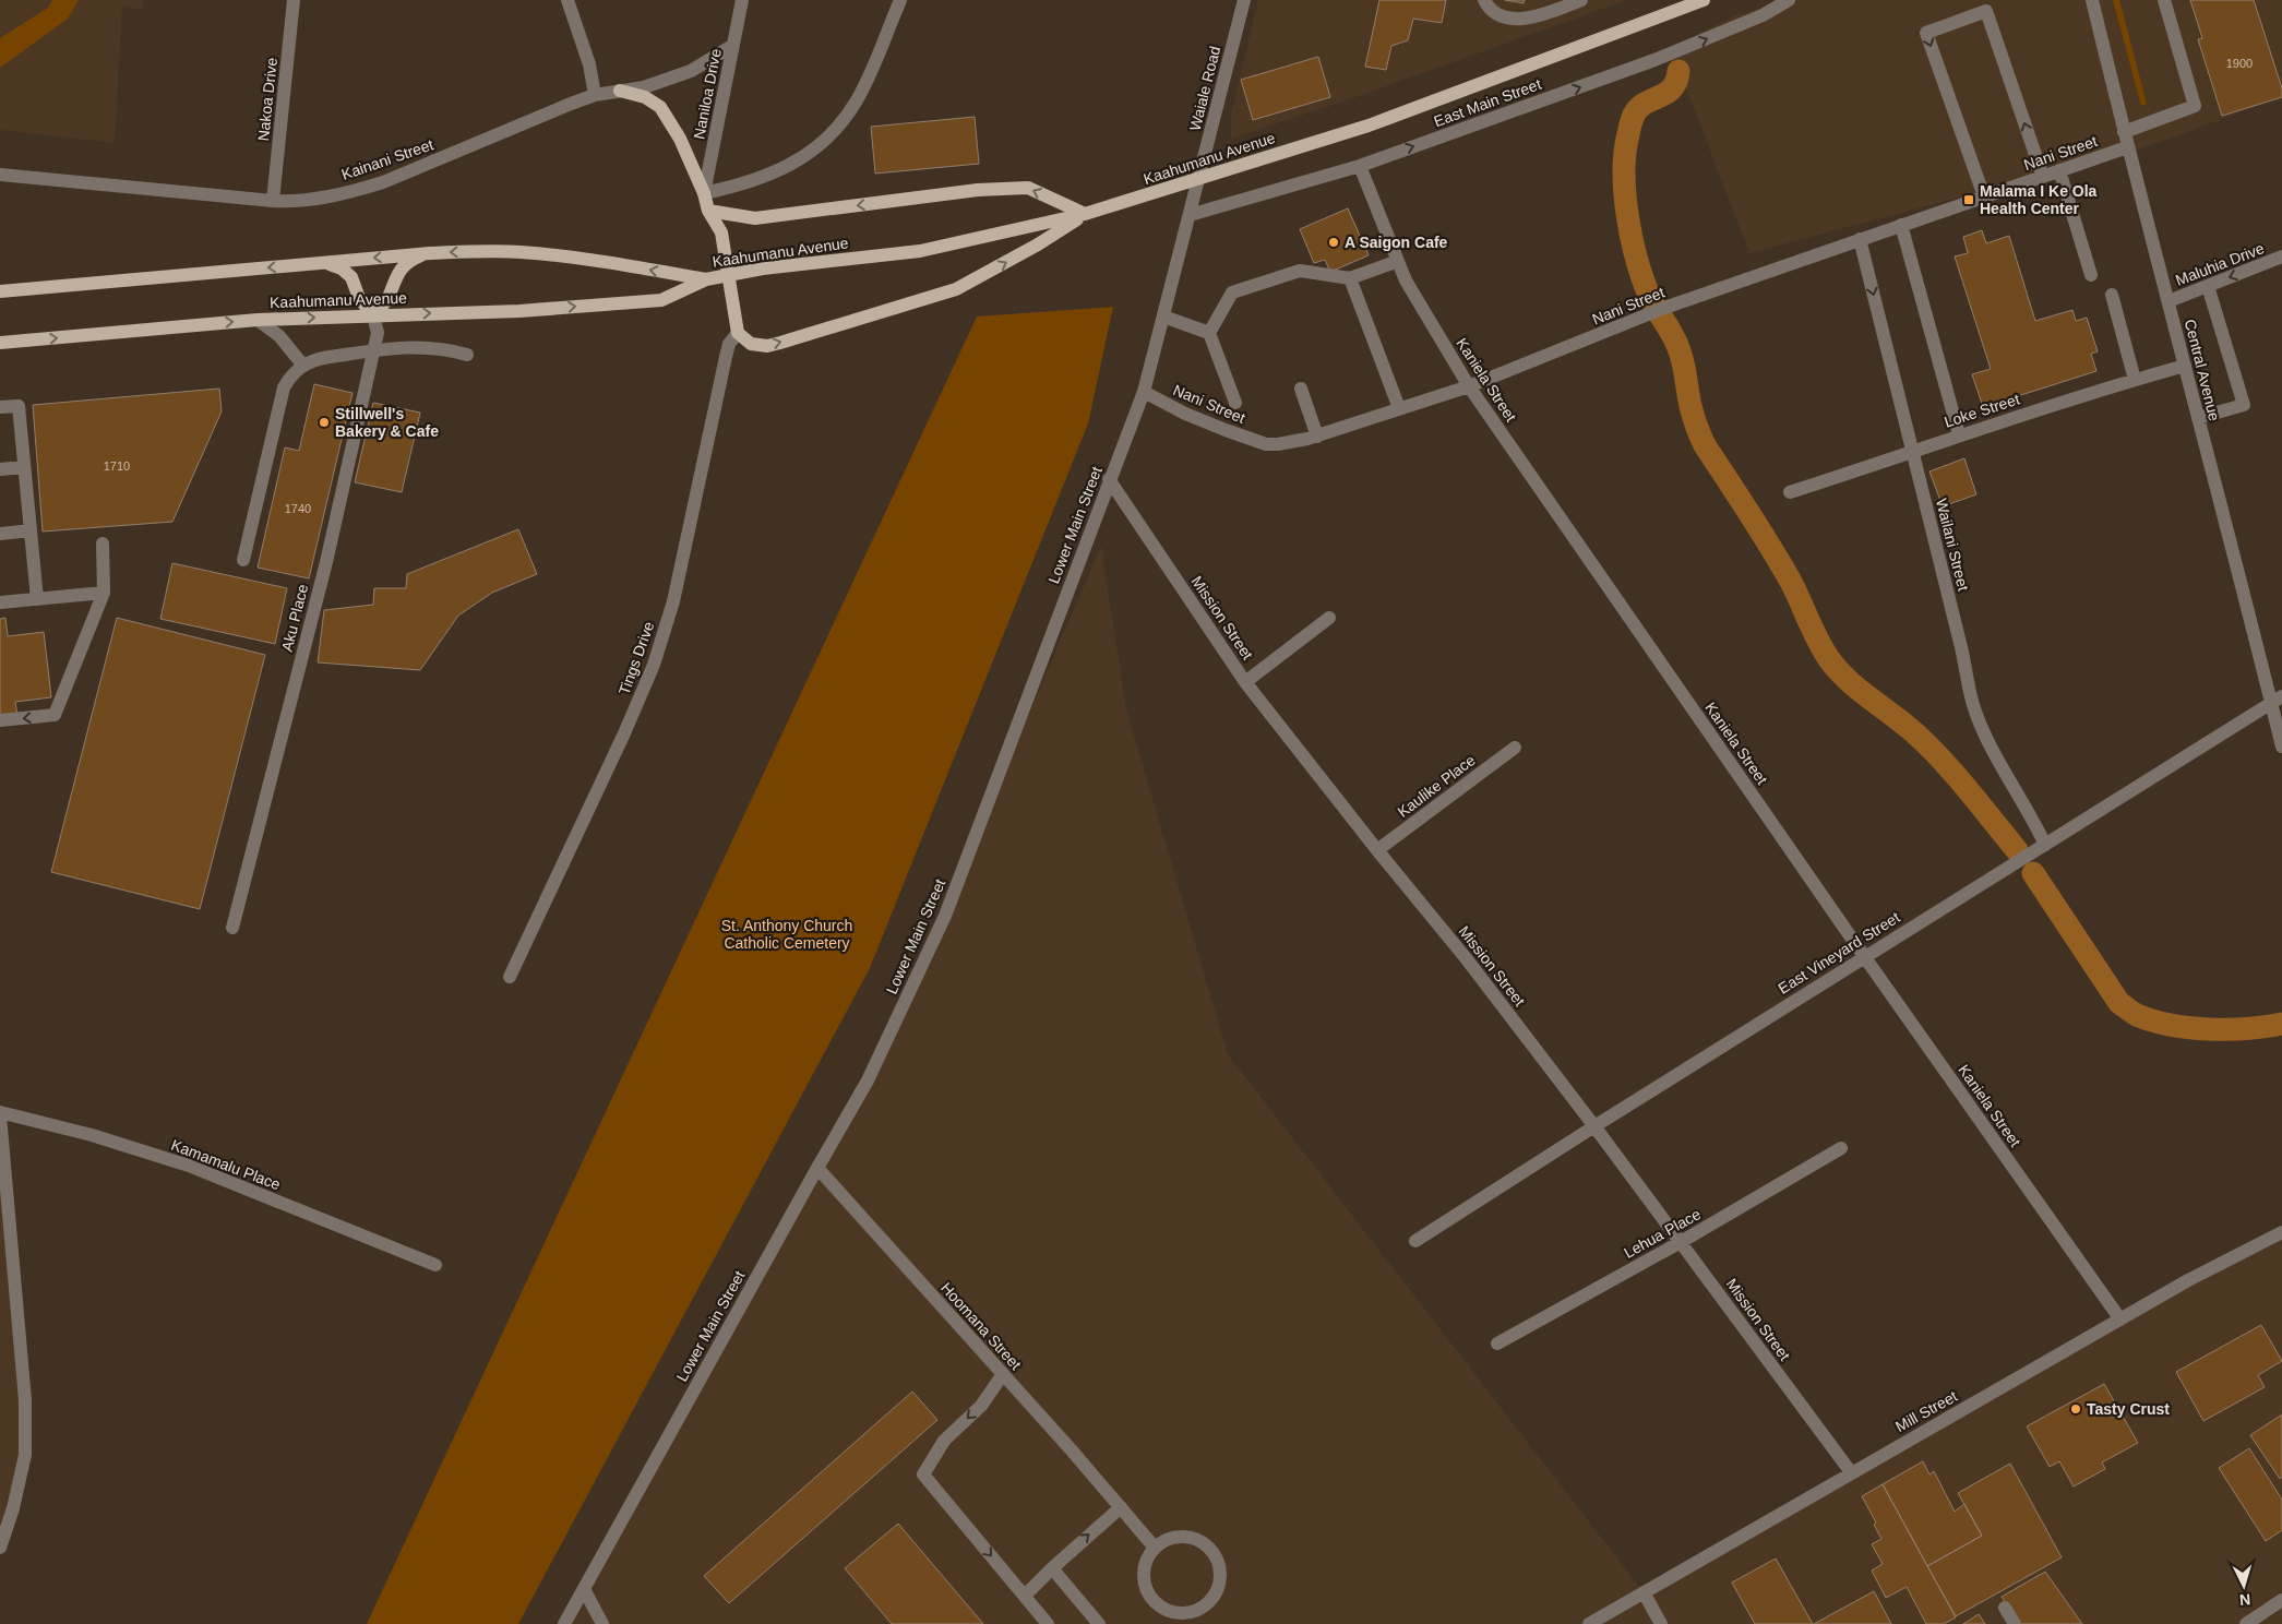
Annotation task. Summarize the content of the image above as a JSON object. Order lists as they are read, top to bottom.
{
  "streets": {
    "main road": ["Kaahumanu Avenue"],
    "street": [
      "Waiale Road",
      "Naniloa Drive",
      "Nakoa Drive",
      "East Main Street",
      "Nani Street",
      "Kainani Street",
      "Maluhia Drive",
      "Central Avenue",
      "Kaniela Street",
      "Loke Street",
      "Lower Main Street",
      "Wailani Street",
      "Aku Place",
      "Mission Street",
      "Tings Drive",
      "Kaulike Place",
      "East Vineyard Street",
      "Kamamalu Place",
      "Lehua Place",
      "Hoomana Street",
      "Mill Street"
    ]
  },
  "crossings": [
    ["Waiale Road", "East Main Street"],
    ["Waiale Road", "Lower Main Street"],
    ["Naniloa Drive", "Kainani Street"],
    ["Nakoa Drive", "Kainani Street"],
    ["East Main Street", "Kaniela Street"],
    ["East Main Street", "Lower Main Street"],
    ["Nani Street", "Central Avenue"],
    ["Nani Street", "Kaniela Street"],
    ["Nani Street", "Lower Main Street"],
    ["Nani Street", "Wailani Street"],
    ["Kaahumanu Avenue", "Aku Place"],
    ["Maluhia Drive", "Central Avenue"],
    ["Central Avenue", "Loke Street"],
    ["Central Avenue", "East Vineyard Street"],
    ["Kaniela Street", "East Vineyard Street"],
    ["Kaniela Street", "Mill Street"],
    ["Loke Street", "Wailani Street"],
    ["Lower Main Street", "Mission Street"],
    ["Lower Main Street", "Hoomana Street"],
    ["Wailani Street", "East Vineyard Street"],
    ["Mission Street", "Kaulike Place"],
    ["Mission Street", "East Vineyard Street"],
    ["Mission Street", "Lehua Place"],
    ["Mission Street", "Mill Street"]
  ],
  "one_way": ["East Main Street", "Maluhia Drive"],
  "parks": ["St. Anthony Church Catholic Cemetery"],
  "places": {
    "transit": ["Malama I Ke Ola Health Center"],
    "other": ["A Saigon Cafe", "Stillwell's Bakery & Cafe", "Tasty Crust"]
  },
  "house_numbers": ["1900", "1710", "1740"],
  "north": "bottom"
}
